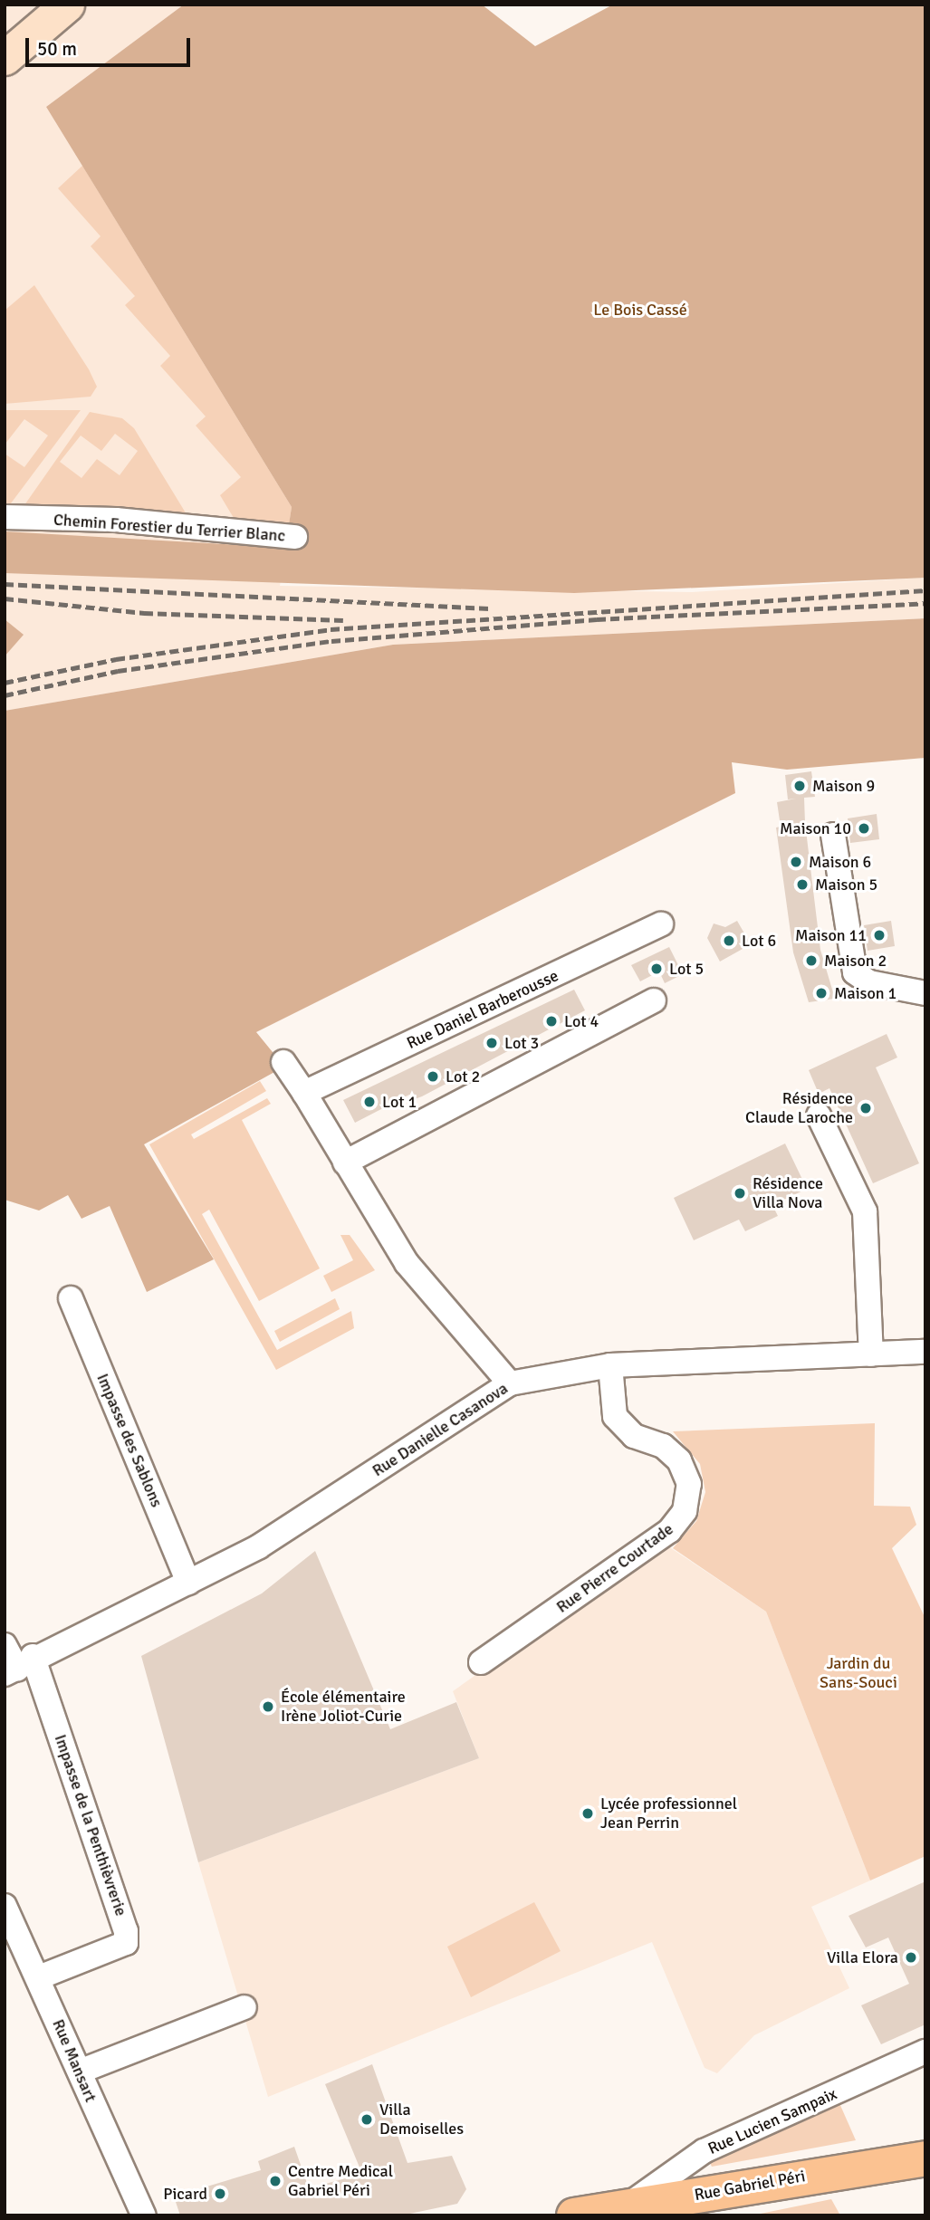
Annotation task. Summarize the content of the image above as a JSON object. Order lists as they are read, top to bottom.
{
  "streets": {
    "main road": ["Rue Gabriel Péri"],
    "street": [
      "Chemin Forestier du Terrier Blanc",
      "Rue Daniel Barberousse",
      "Rue Danielle Casanova",
      "Impasse des Sablons",
      "Rue Pierre Courtade",
      "Impasse de la Penthièvrerie",
      "Rue Mansart",
      "Rue Lucien Sampaix"
    ]
  },
  "crossings": [
    ["Rue Danielle Casanova", "Impasse des Sablons"],
    ["Rue Danielle Casanova", "Rue Pierre Courtade"],
    ["Rue Danielle Casanova", "Impasse de la Penthièvrerie"],
    ["Impasse de la Penthièvrerie", "Rue Mansart"],
    ["Rue Lucien Sampaix", "Rue Gabriel Péri"]
  ],
  "parks": ["Le Bois Cassé", "Jardin du Sans-Souci"],
  "places": [
    "Maison 9",
    "Maison 10",
    "Maison 6",
    "Maison 5",
    "Maison 11",
    "Lot 6",
    "Maison 2",
    "Lot 5",
    "Maison 1",
    "Lot 4",
    "Lot 3",
    "Lot 2",
    "Lot 1",
    "Résidence Claude Laroche",
    "Résidence Villa Nova",
    "École élémentaire Irène Joliot-Curie",
    "Lycée professionnel Jean Perrin",
    "Villa Elora",
    "Villa Demoiselles",
    "Centre Medical Gabriel Péri",
    "Picard"
  ],
  "scale_bar": "50 m"
}
